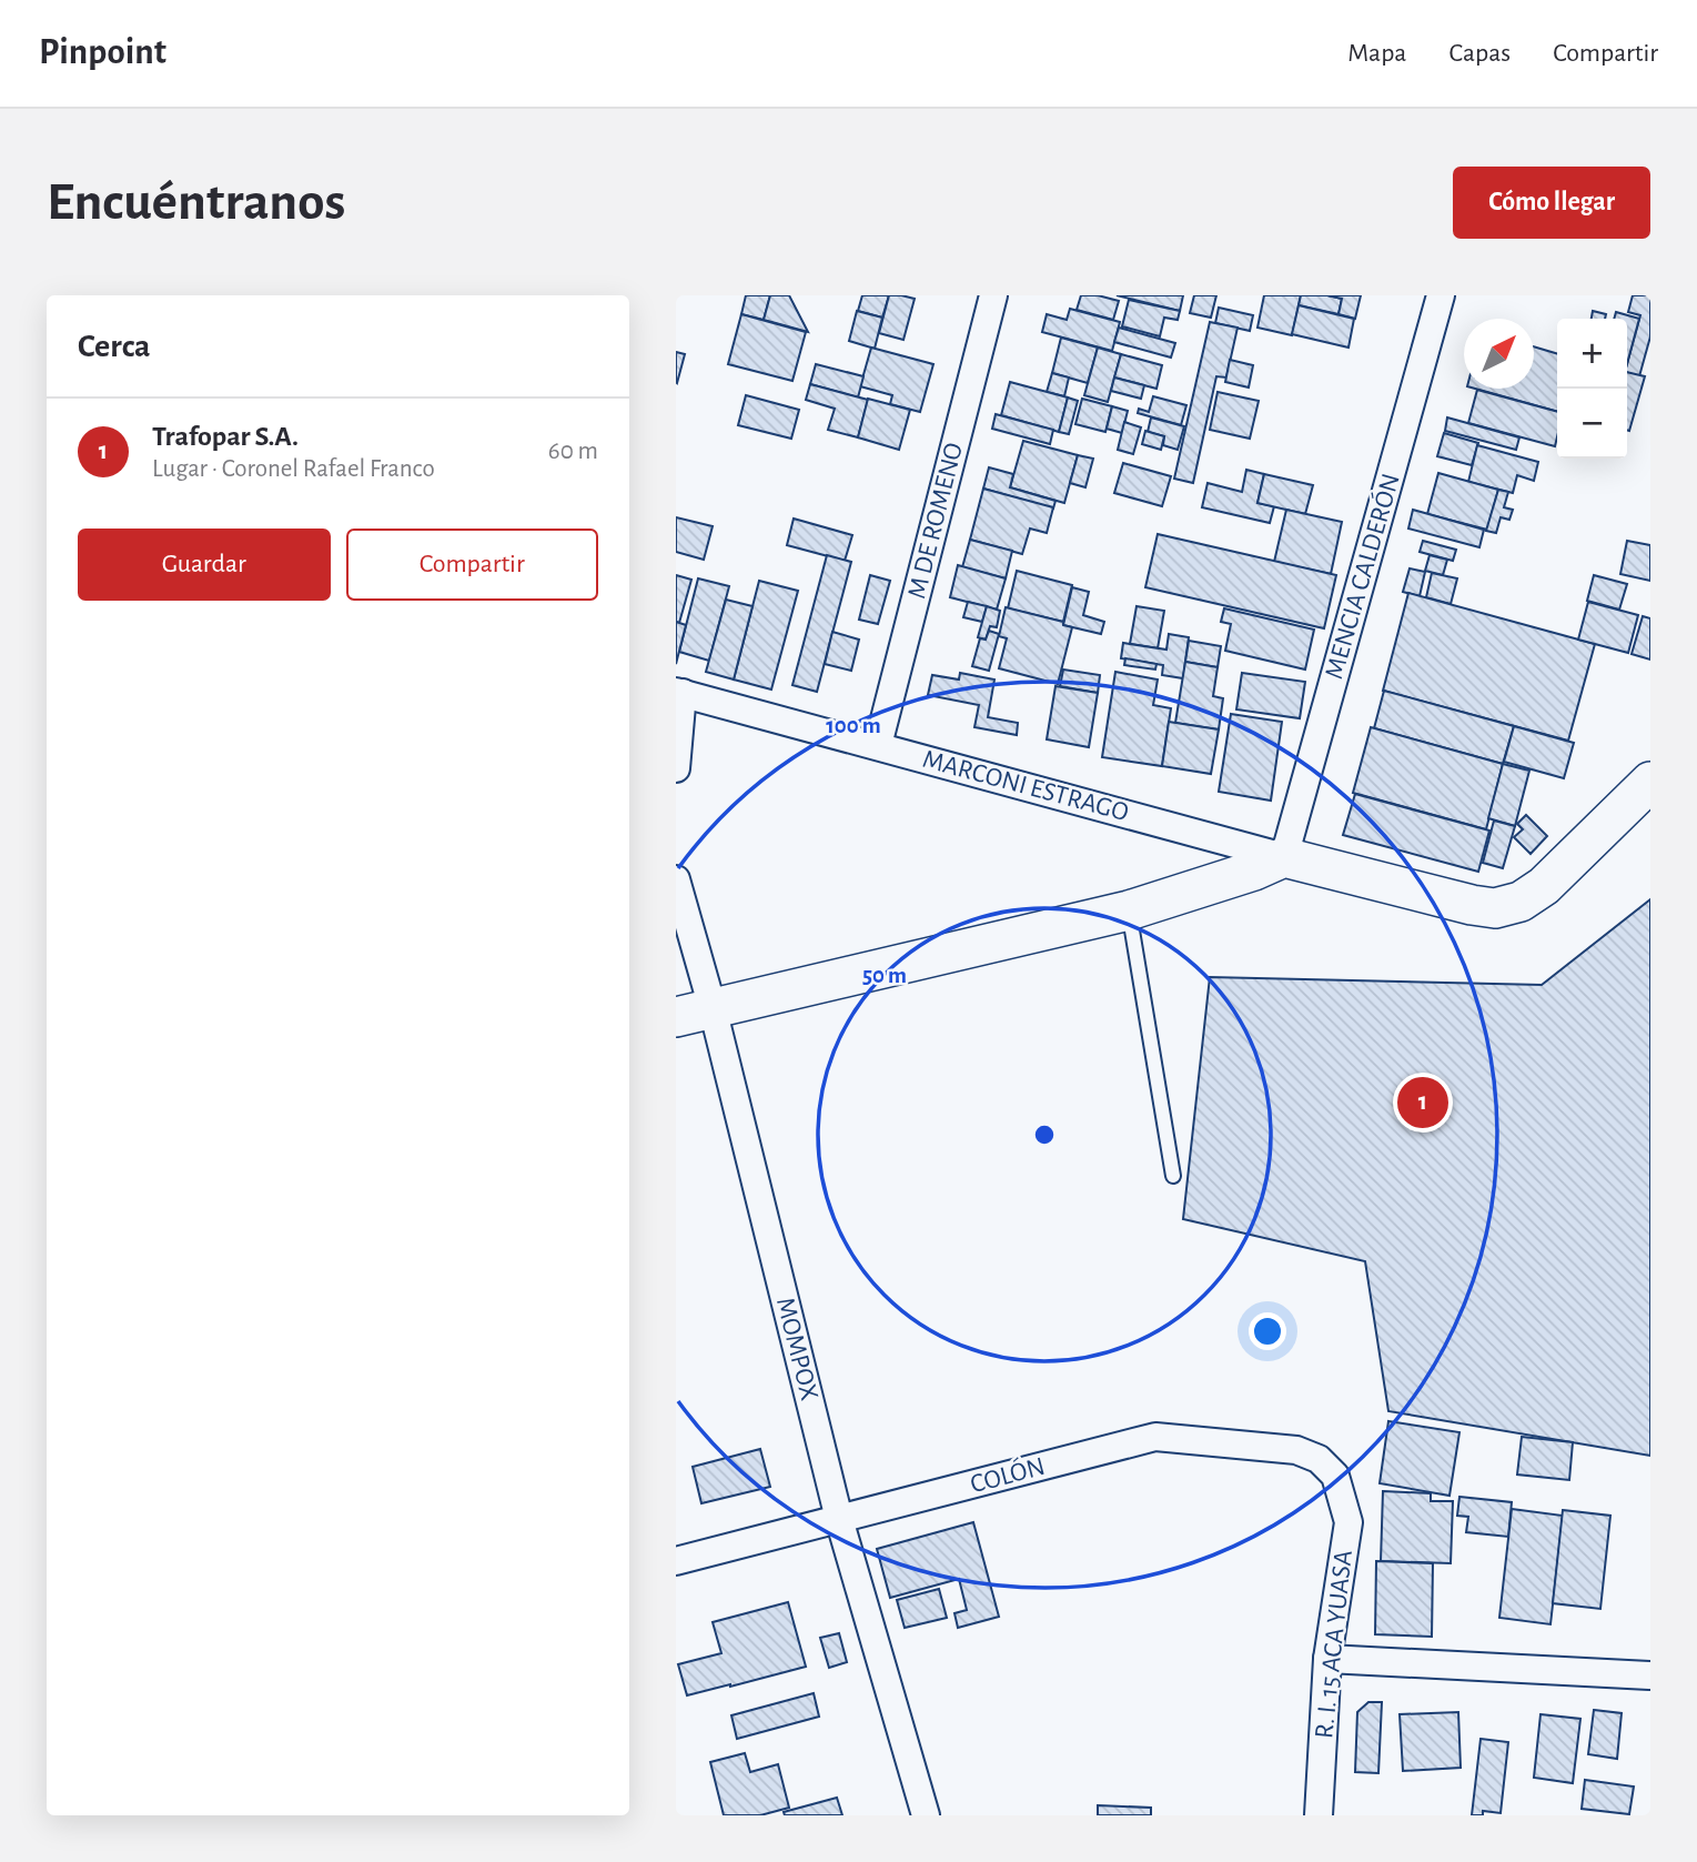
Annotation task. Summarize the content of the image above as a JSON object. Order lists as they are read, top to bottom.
{
  "streets": {
    "street": [
      "M DE ROMENO",
      "MENCIA CALDERÓN",
      "MARCONI ESTRAGO",
      "MOMPOX",
      "COLÓN",
      "R. I. 15 ACA YUASA"
    ]
  },
  "crossings": [
    ["M DE ROMENO", "MARCONI ESTRAGO"],
    ["MENCIA CALDERÓN", "MARCONI ESTRAGO"],
    ["MOMPOX", "COLÓN"],
    ["COLÓN", "R. I. 15 ACA YUASA"]
  ],
  "north": "top right",
  "page": {
    "header": "Pinpoint",
    "nav": ["Mapa", "Capas", "Compartir"],
    "buttons": [
      "Cómo llegar",
      ["Guardar", "Compartir"]
    ],
    "title": "Encuéntranos",
    "heading": "Cerca",
    "map_buttons": ["+", "−"],
    "list": [
      {
        "mark": "1",
        "name": "Trafopar S.A.",
        "note": "Lugar · Coronel Rafael Franco",
        "value": "60 m"
      }
    ],
    "pins": "1"
  },
  "rings": ["100 m", "50 m"]
}
